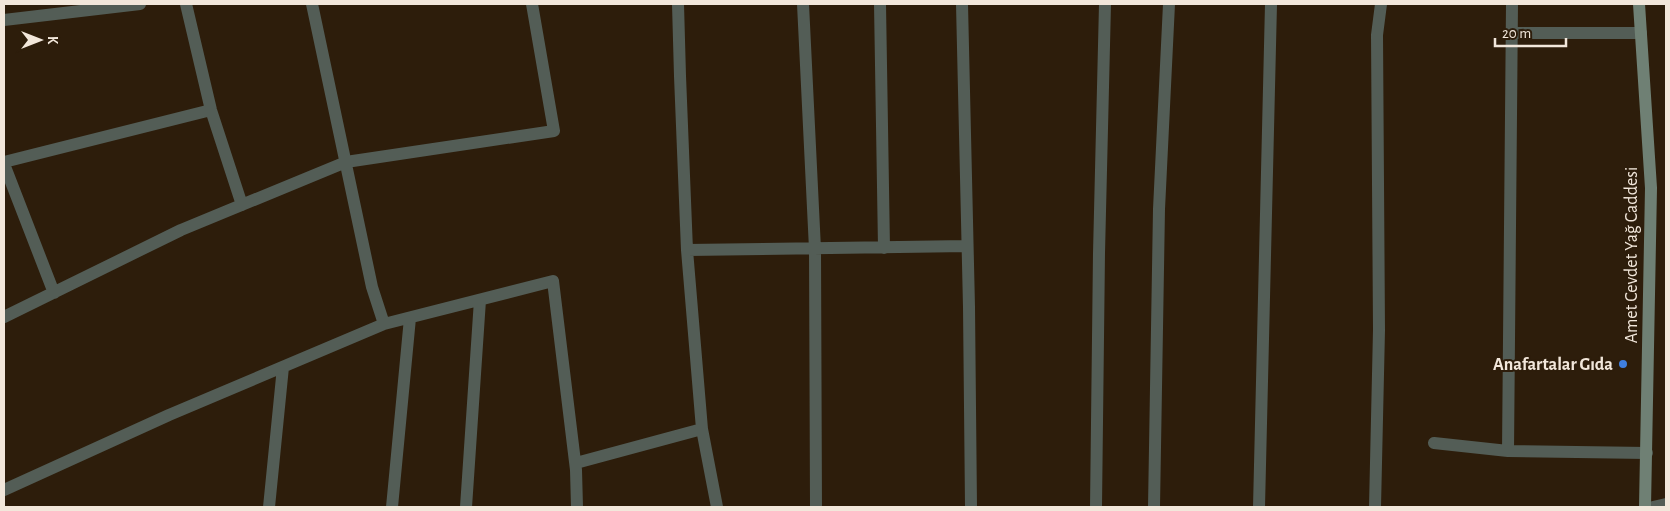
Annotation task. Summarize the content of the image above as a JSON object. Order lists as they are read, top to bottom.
{
  "streets": {
    "main road": ["Amet Cevdet Yağ Caddesi"]
  },
  "places": ["Anafartalar Gıda"],
  "scale_bar": "20 m",
  "north": "right"
}
